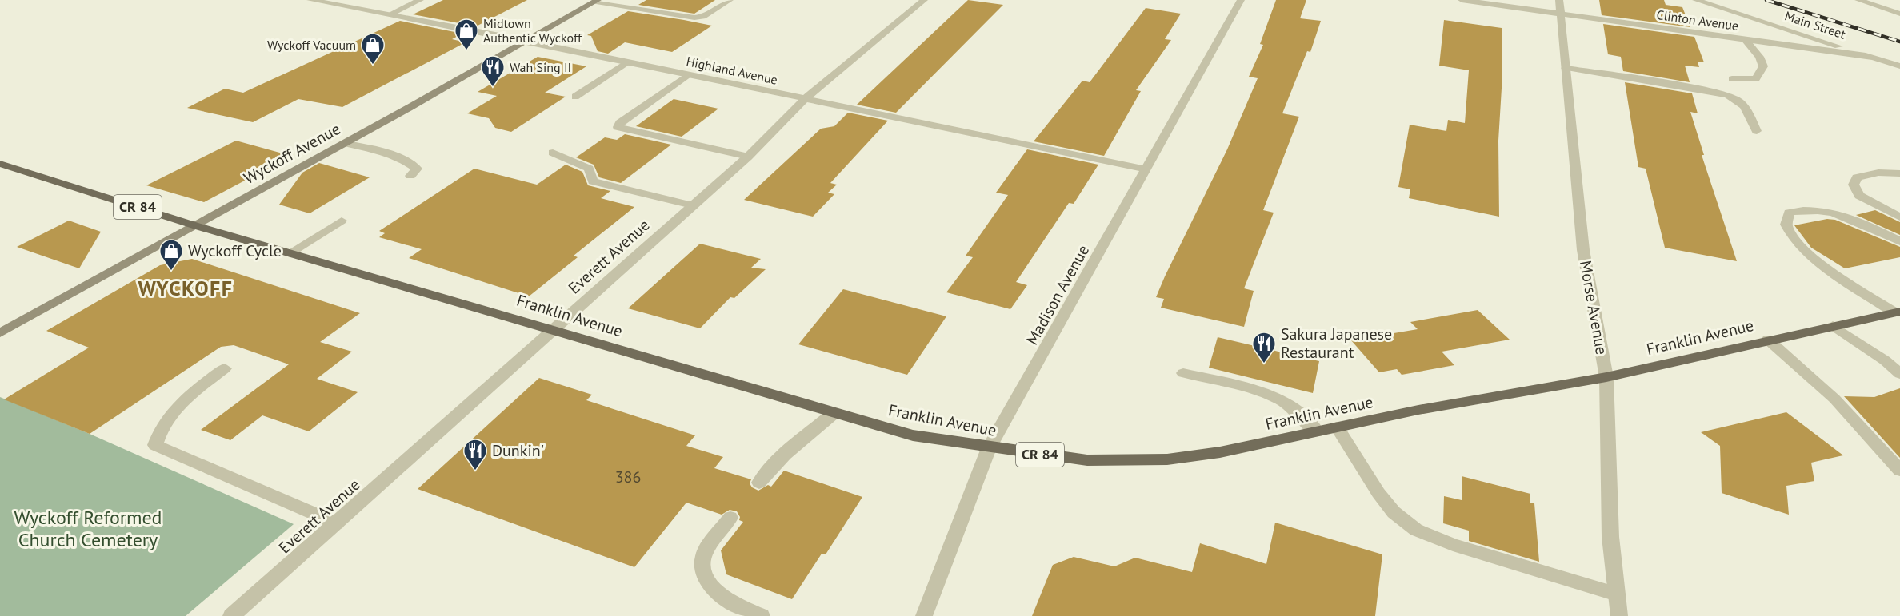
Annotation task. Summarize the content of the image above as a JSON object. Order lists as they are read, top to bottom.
{
  "streets": {
    "main road": ["Wyckoff Avenue", "CR 84", "Franklin Avenue"],
    "street": [
      "Clinton Avenue",
      "Main Street",
      "Highland Avenue",
      "Everett Avenue",
      "Madison Avenue",
      "Morse Avenue"
    ]
  },
  "crossings": [
    ["Clinton Avenue", "Main Street"],
    ["Clinton Avenue", "Morse Avenue"],
    ["Highland Avenue", "Wyckoff Avenue"],
    ["Highland Avenue", "Everett Avenue"],
    ["Highland Avenue", "Madison Avenue"],
    ["Wyckoff Avenue", "Franklin Avenue"],
    ["Everett Avenue", "Franklin Avenue"],
    ["Madison Avenue", "Franklin Avenue"],
    ["Morse Avenue", "Franklin Avenue"]
  ],
  "districts": ["WYCKOFF"],
  "parks": ["Wyckoff Reformed Church Cemetery"],
  "places": {
    "shop": ["Midtown Authentic Wyckoff", "Wyckoff Vacuum", "Wyckoff Cycle"],
    "restaurant": ["Wah Sing II", "Sakura Japanese Restaurant", "Dunkin'"]
  },
  "house_numbers": ["386"]
}
